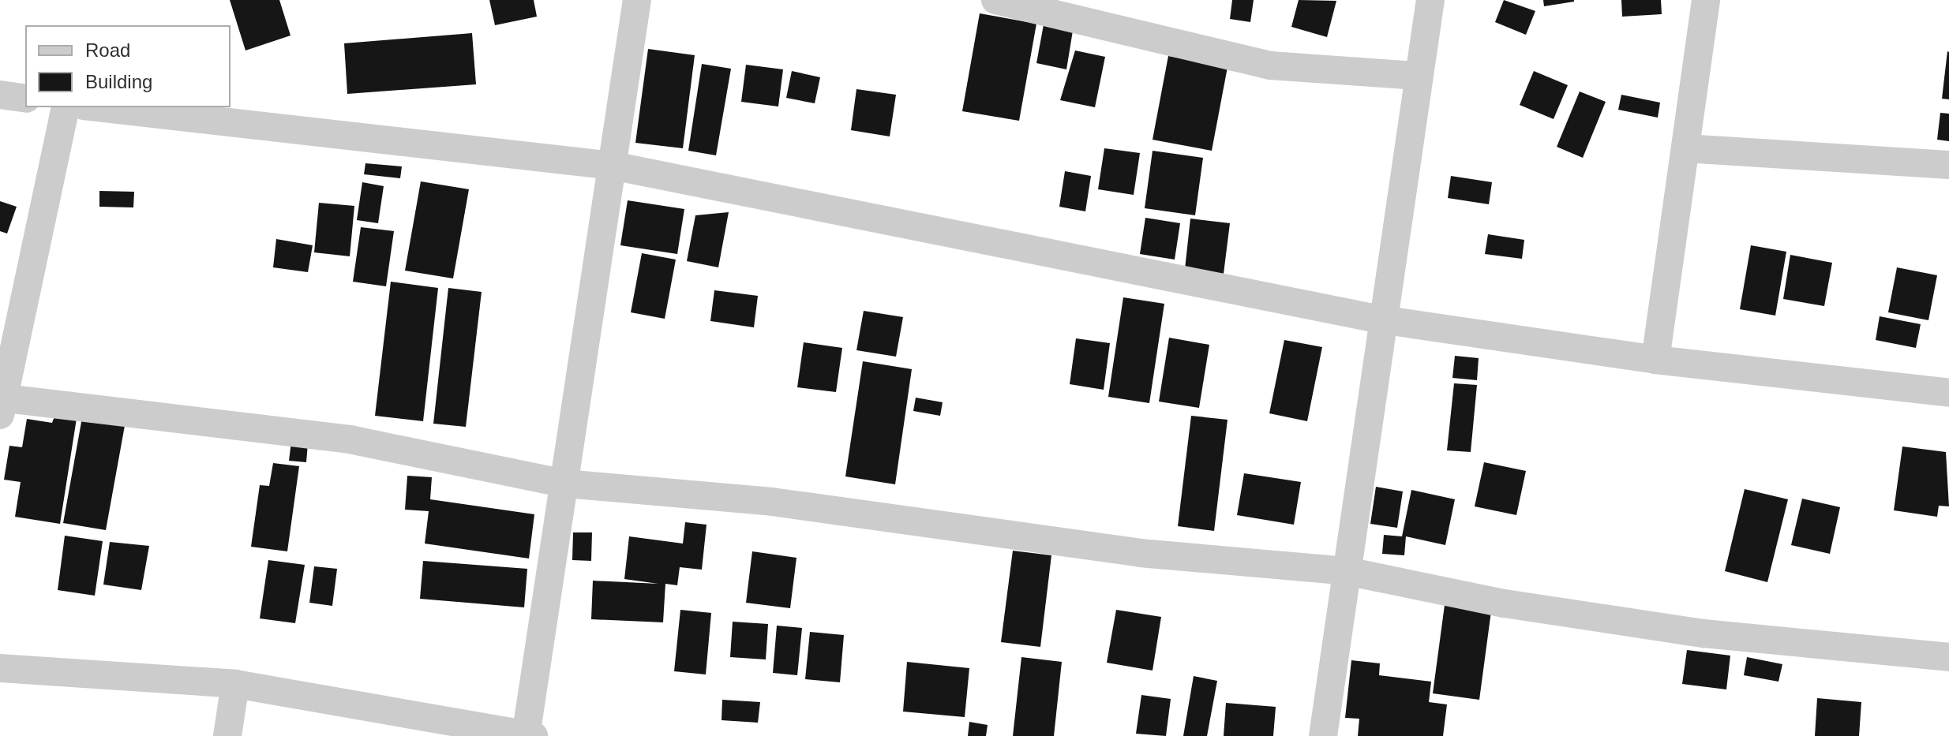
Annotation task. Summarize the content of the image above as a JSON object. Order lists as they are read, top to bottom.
{
  "legend": ["Road", "Building"]
}
